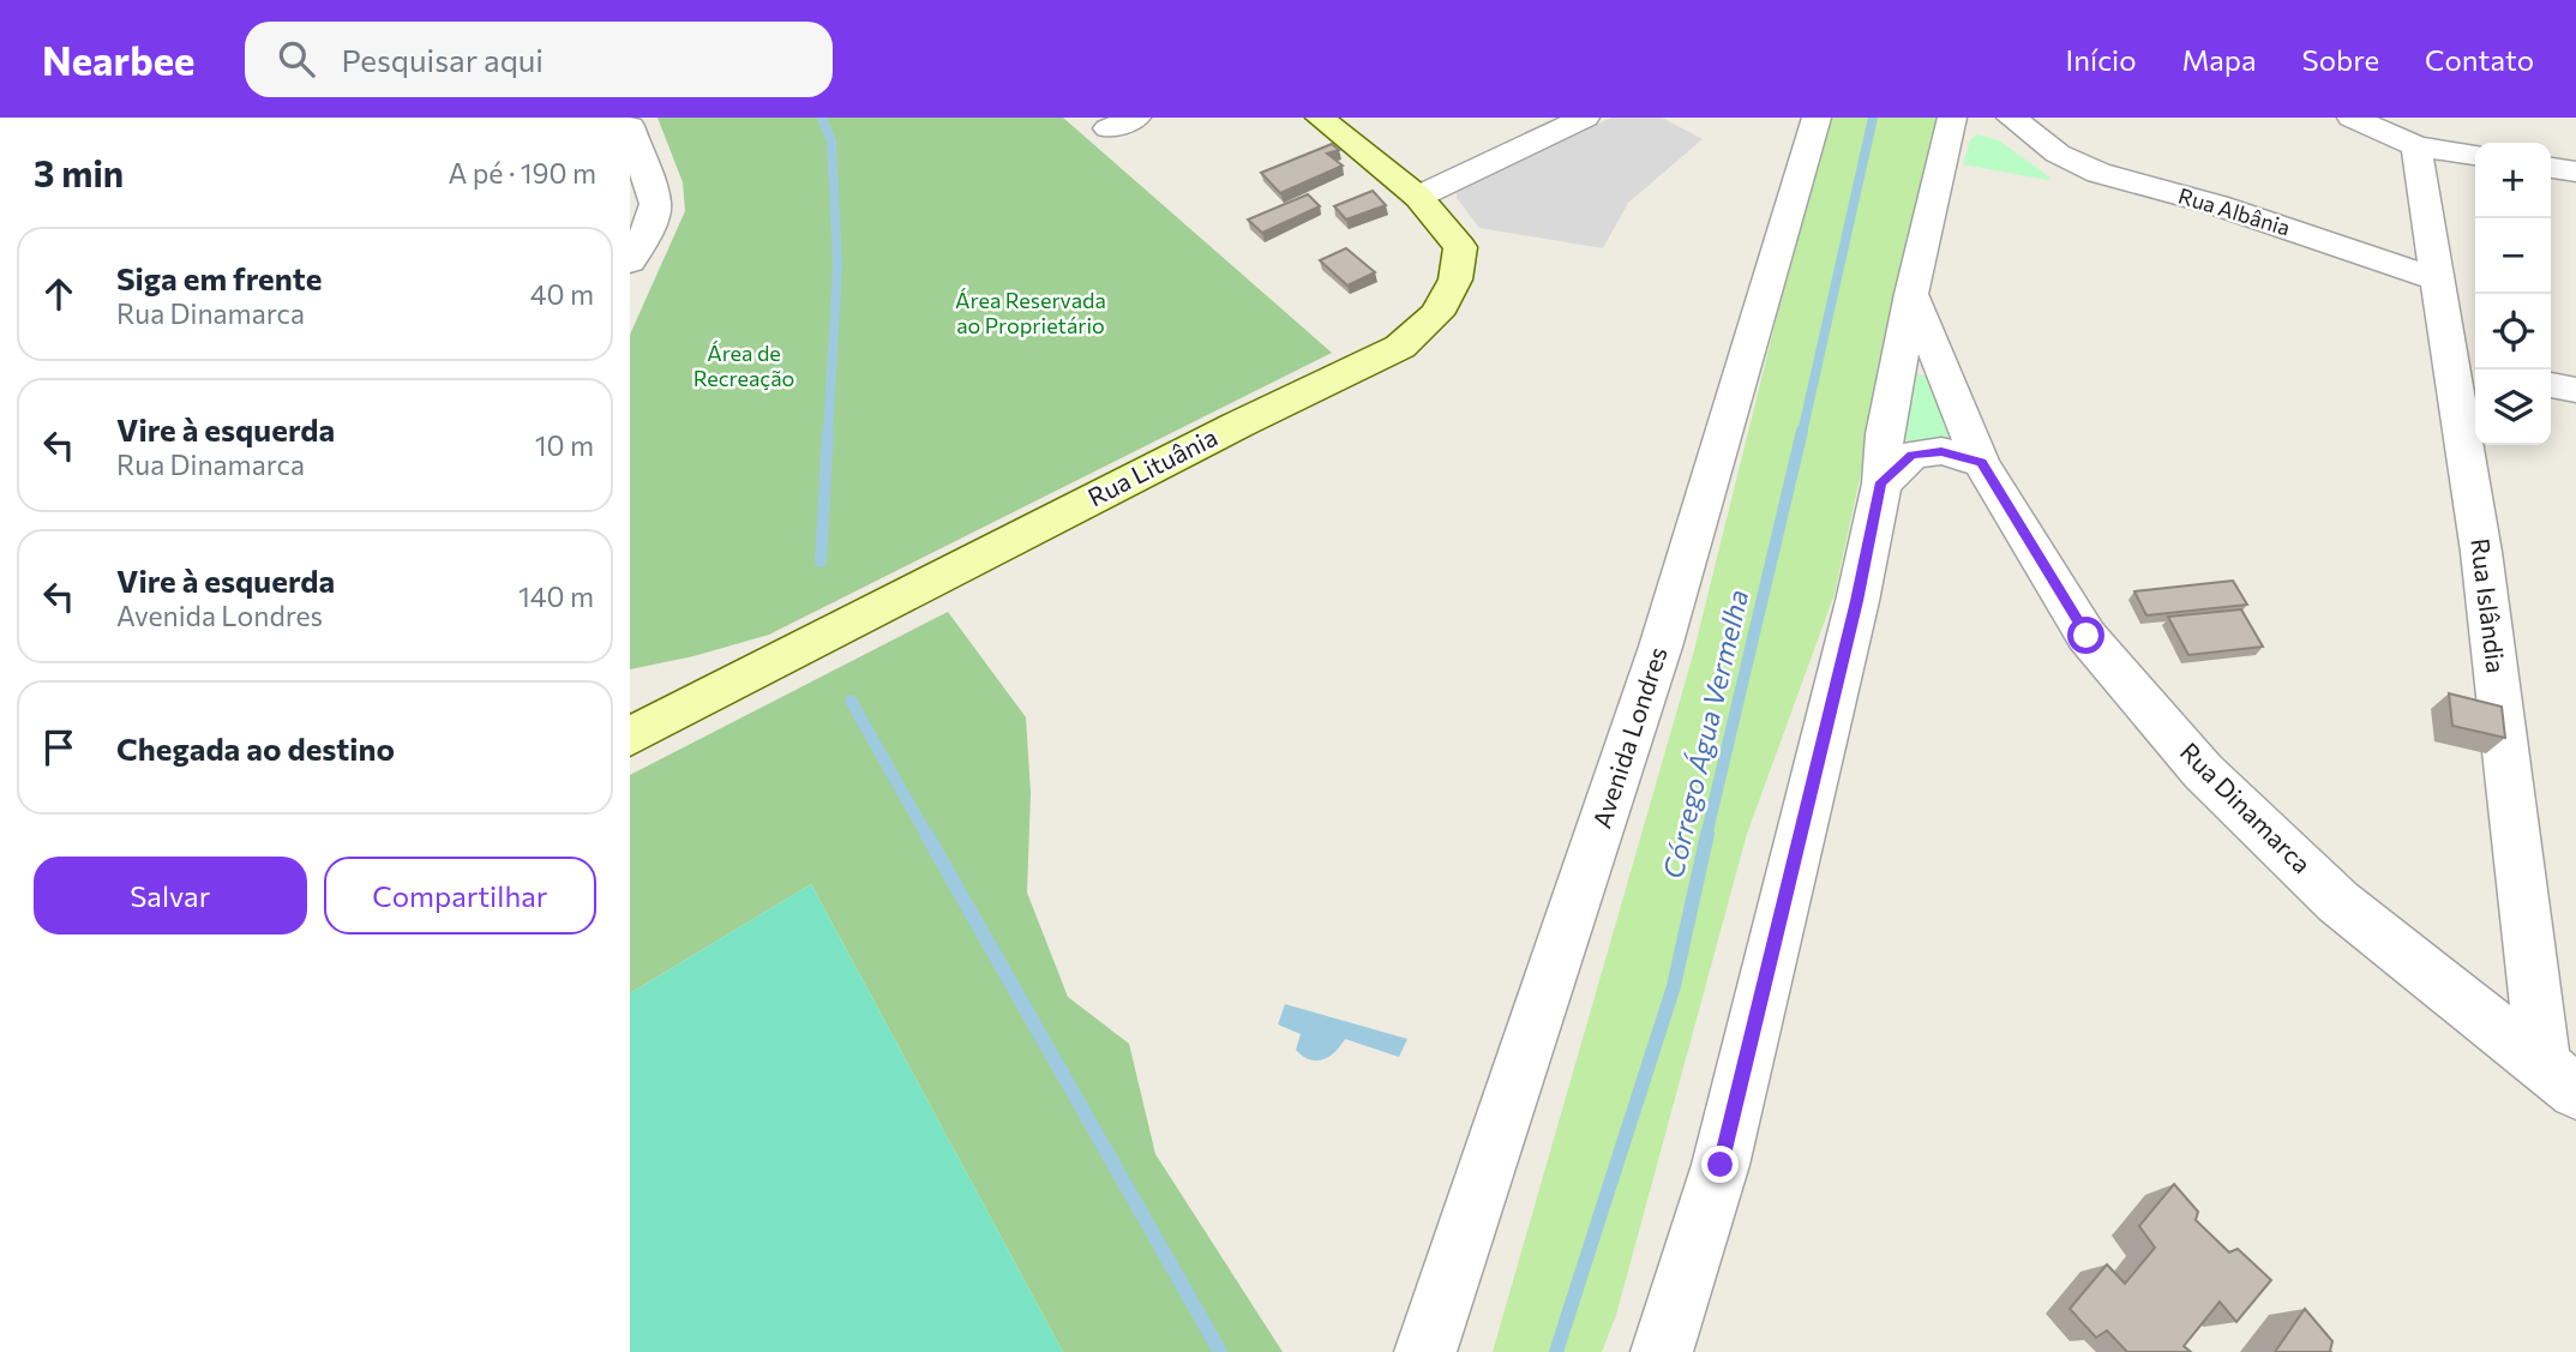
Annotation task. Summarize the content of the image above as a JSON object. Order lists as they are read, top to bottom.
{
  "streets": {
    "street": [
      "Rua Albânia",
      "Rua Lituânia",
      "Rua Islândia",
      "Avenida Londres",
      "Rua Dinamarca"
    ]
  },
  "crossings": [
    ["Rua Albânia", "Rua Islândia"],
    ["Rua Islândia", "Rua Dinamarca"]
  ],
  "water": ["Córrego Água Vermelha"],
  "parks": ["Área Reservada ao Proprietário", "Área de Recreação"],
  "page": {
    "header": "Nearbee",
    "search": "Pesquisar aqui",
    "nav": [
      "Início",
      "Mapa",
      "Sobre",
      "Contato"
    ],
    "heading": ["3 min", "A pé · 190 m"],
    "map_buttons": ["+", "−"],
    "list": [
      ["Siga em frente", "Rua Dinamarca", "40 m"],
      ["Vire à esquerda", "Rua Dinamarca", "10 m"],
      ["Vire à esquerda", "Avenida Londres", "140 m"],
      "Chegada ao destino"
    ],
    "buttons": ["Salvar", "Compartilhar"]
  }
}
